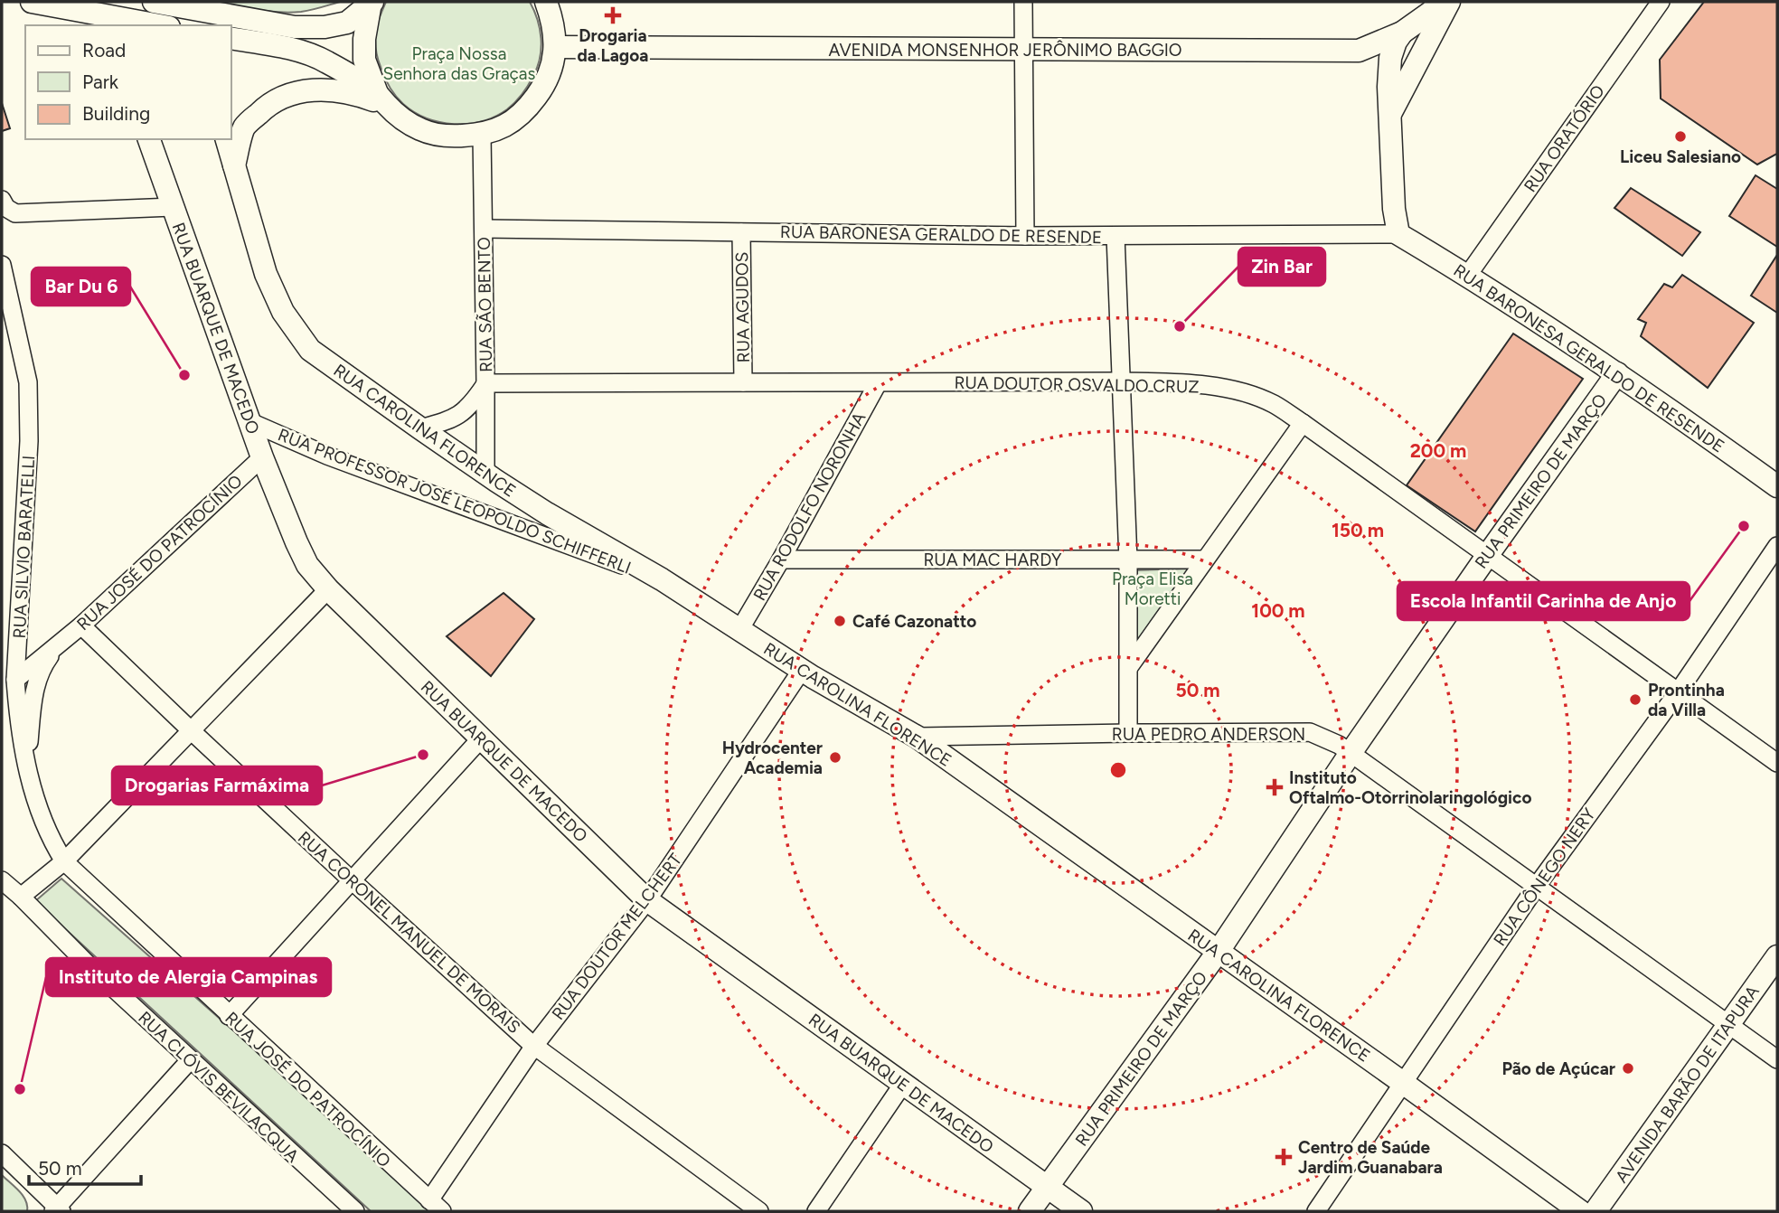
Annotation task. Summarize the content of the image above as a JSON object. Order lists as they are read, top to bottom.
{
  "streets": {
    "main road": [
      "AVENIDA MONSENHOR JERÔNIMO BAGGIO",
      "RUA BARONESA GERALDO DE RESENDE",
      "RUA BUARQUE DE MACEDO",
      "RUA CAROLINA FLORENCE",
      "RUA PRIMEIRO DE MARÇO",
      "AVENIDA BARÃO DE ITAPURA"
    ],
    "street": [
      "RUA ORATÓRIO",
      "RUA SÃO BENTO",
      "RUA AGUDOS",
      "RUA DOUTOR OSVALDO CRUZ",
      "RUA PROFESSOR JOSÉ LEOPOLDO SCHIFFERLI",
      "RUA RODOLFO NORONHA",
      "RUA SILVIO BARATELLI",
      "RUA JOSÉ DO PATROCÍNIO",
      "RUA MAC HARDY",
      "RUA PEDRO ANDERSON",
      "RUA CÔNEGO NERY",
      "RUA CORONEL MANUEL DE MORAIS",
      "RUA DOUTOR MELCHERT",
      "RUA CLÓVIS BEVILACQUA"
    ]
  },
  "crossings": [
    ["RUA ORATÓRIO", "RUA BARONESA GERALDO DE RESENDE"],
    ["RUA BARONESA GERALDO DE RESENDE", "RUA SÃO BENTO"],
    ["RUA BARONESA GERALDO DE RESENDE", "RUA AGUDOS"],
    ["RUA BARONESA GERALDO DE RESENDE", "RUA PRIMEIRO DE MARÇO"],
    ["RUA SÃO BENTO", "RUA DOUTOR OSVALDO CRUZ"],
    ["RUA SÃO BENTO", "RUA CAROLINA FLORENCE"],
    ["RUA AGUDOS", "RUA DOUTOR OSVALDO CRUZ"],
    ["RUA BUARQUE DE MACEDO", "RUA PRIMEIRO DE MARÇO"],
    ["RUA BUARQUE DE MACEDO", "RUA PROFESSOR JOSÉ LEOPOLDO SCHIFFERLI"],
    ["RUA BUARQUE DE MACEDO", "RUA JOSÉ DO PATROCÍNIO"],
    ["RUA BUARQUE DE MACEDO", "RUA DOUTOR MELCHERT"],
    ["RUA DOUTOR OSVALDO CRUZ", "RUA PRIMEIRO DE MARÇO"],
    ["RUA DOUTOR OSVALDO CRUZ", "RUA RODOLFO NORONHA"],
    ["RUA DOUTOR OSVALDO CRUZ", "RUA CÔNEGO NERY"],
    ["RUA CAROLINA FLORENCE", "RUA PRIMEIRO DE MARÇO"],
    ["RUA CAROLINA FLORENCE", "RUA PROFESSOR JOSÉ LEOPOLDO SCHIFFERLI"],
    ["RUA CAROLINA FLORENCE", "RUA RODOLFO NORONHA"],
    ["RUA CAROLINA FLORENCE", "RUA PEDRO ANDERSON"],
    ["RUA CAROLINA FLORENCE", "RUA CÔNEGO NERY"],
    ["RUA CAROLINA FLORENCE", "RUA DOUTOR MELCHERT"],
    ["RUA PRIMEIRO DE MARÇO", "RUA PEDRO ANDERSON"],
    ["RUA RODOLFO NORONHA", "RUA MAC HARDY"],
    ["RUA SILVIO BARATELLI", "RUA JOSÉ DO PATROCÍNIO"],
    ["RUA JOSÉ DO PATROCÍNIO", "RUA CORONEL MANUEL DE MORAIS"],
    ["RUA JOSÉ DO PATROCÍNIO", "RUA DOUTOR MELCHERT"],
    ["RUA PEDRO ANDERSON", "RUA CÔNEGO NERY"],
    ["RUA PEDRO ANDERSON", "AVENIDA BARÃO DE ITAPURA"],
    ["RUA CORONEL MANUEL DE MORAIS", "RUA DOUTOR MELCHERT"]
  ],
  "parks": ["Praça Nossa Senhora das Graças", "Praça Elisa Moretti"],
  "places": {
    "health": ["Drogaria da Lagoa", "Instituto Oftalmo-Otorrinolaringológico", "Centro de Saúde Jardim Guanabara"],
    "other": [
      "Liceu Salesiano",
      "Zin Bar",
      "Bar Du 6",
      "Escola Infantil Carinha de Anjo",
      "Café Cazonatto",
      "Prontinha da Villa",
      "Drogarias Farmáxima",
      "Hydrocenter Academia",
      "Pão de Açúcar",
      "Instituto de Alergia Campinas"
    ]
  },
  "legend": ["Road", "Park", "Building"],
  "scale_bar": "50 m",
  "rings": [
    "200 m",
    "150 m",
    "100 m",
    "50 m"
  ]
}
